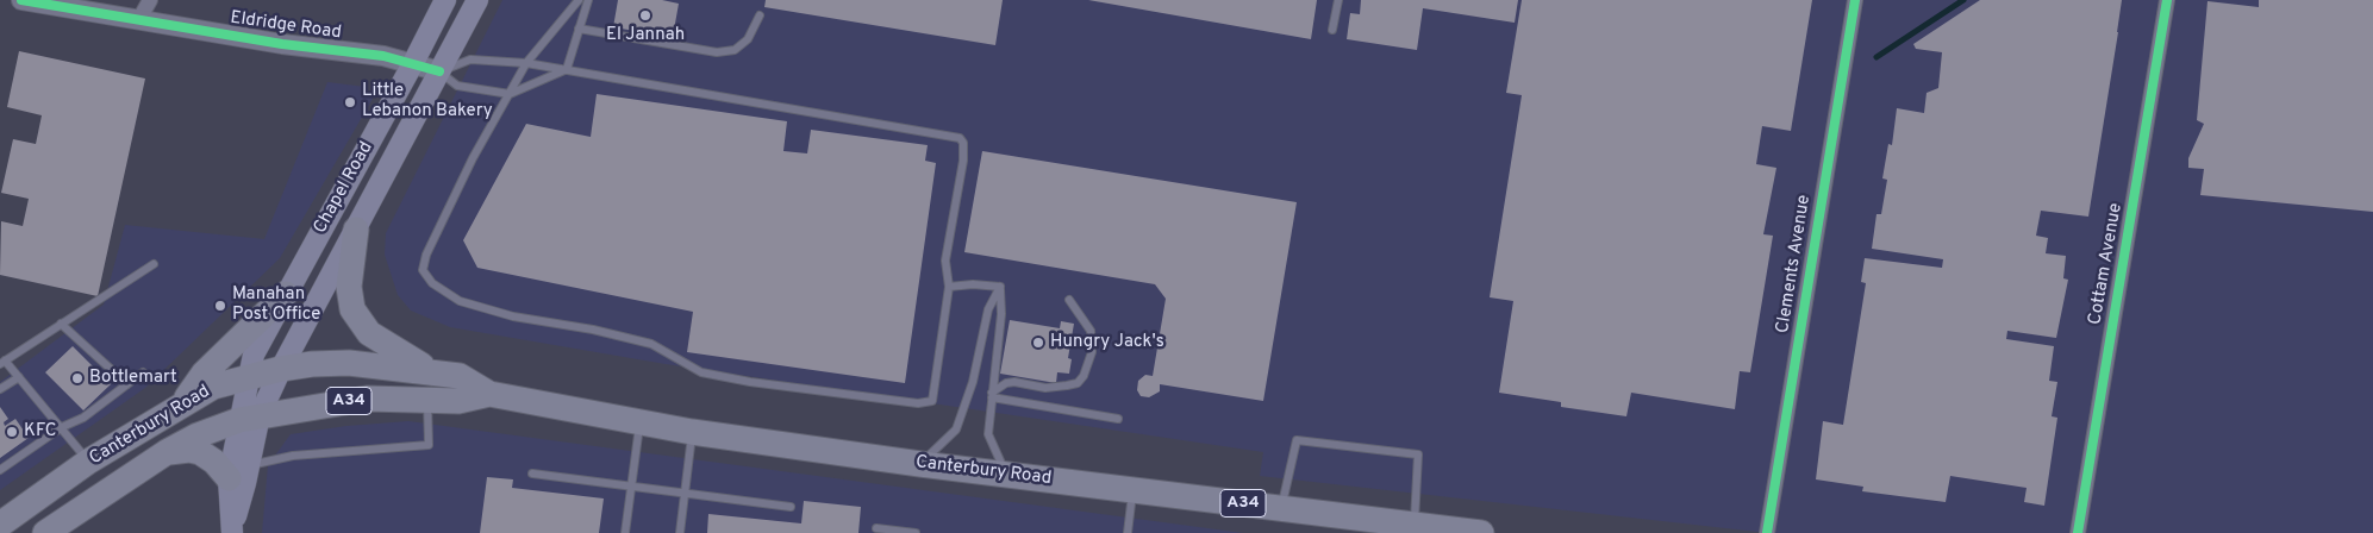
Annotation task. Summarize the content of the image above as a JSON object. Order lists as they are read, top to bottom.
{
  "streets": {
    "highway": ["A34", "Canterbury Road"],
    "main road": ["Chapel Road"],
    "street": ["Eldridge Road", "Clements Avenue", "Cottam Avenue"]
  },
  "crossings": [
    ["Eldridge Road", "Chapel Road"],
    ["Chapel Road", "Canterbury Road"]
  ],
  "places": [
    "El Jannah",
    "Little Lebanon Bakery",
    "Manahan Post Office",
    "Hungry Jack's",
    "Bottlemart",
    "KFC"
  ]
}
